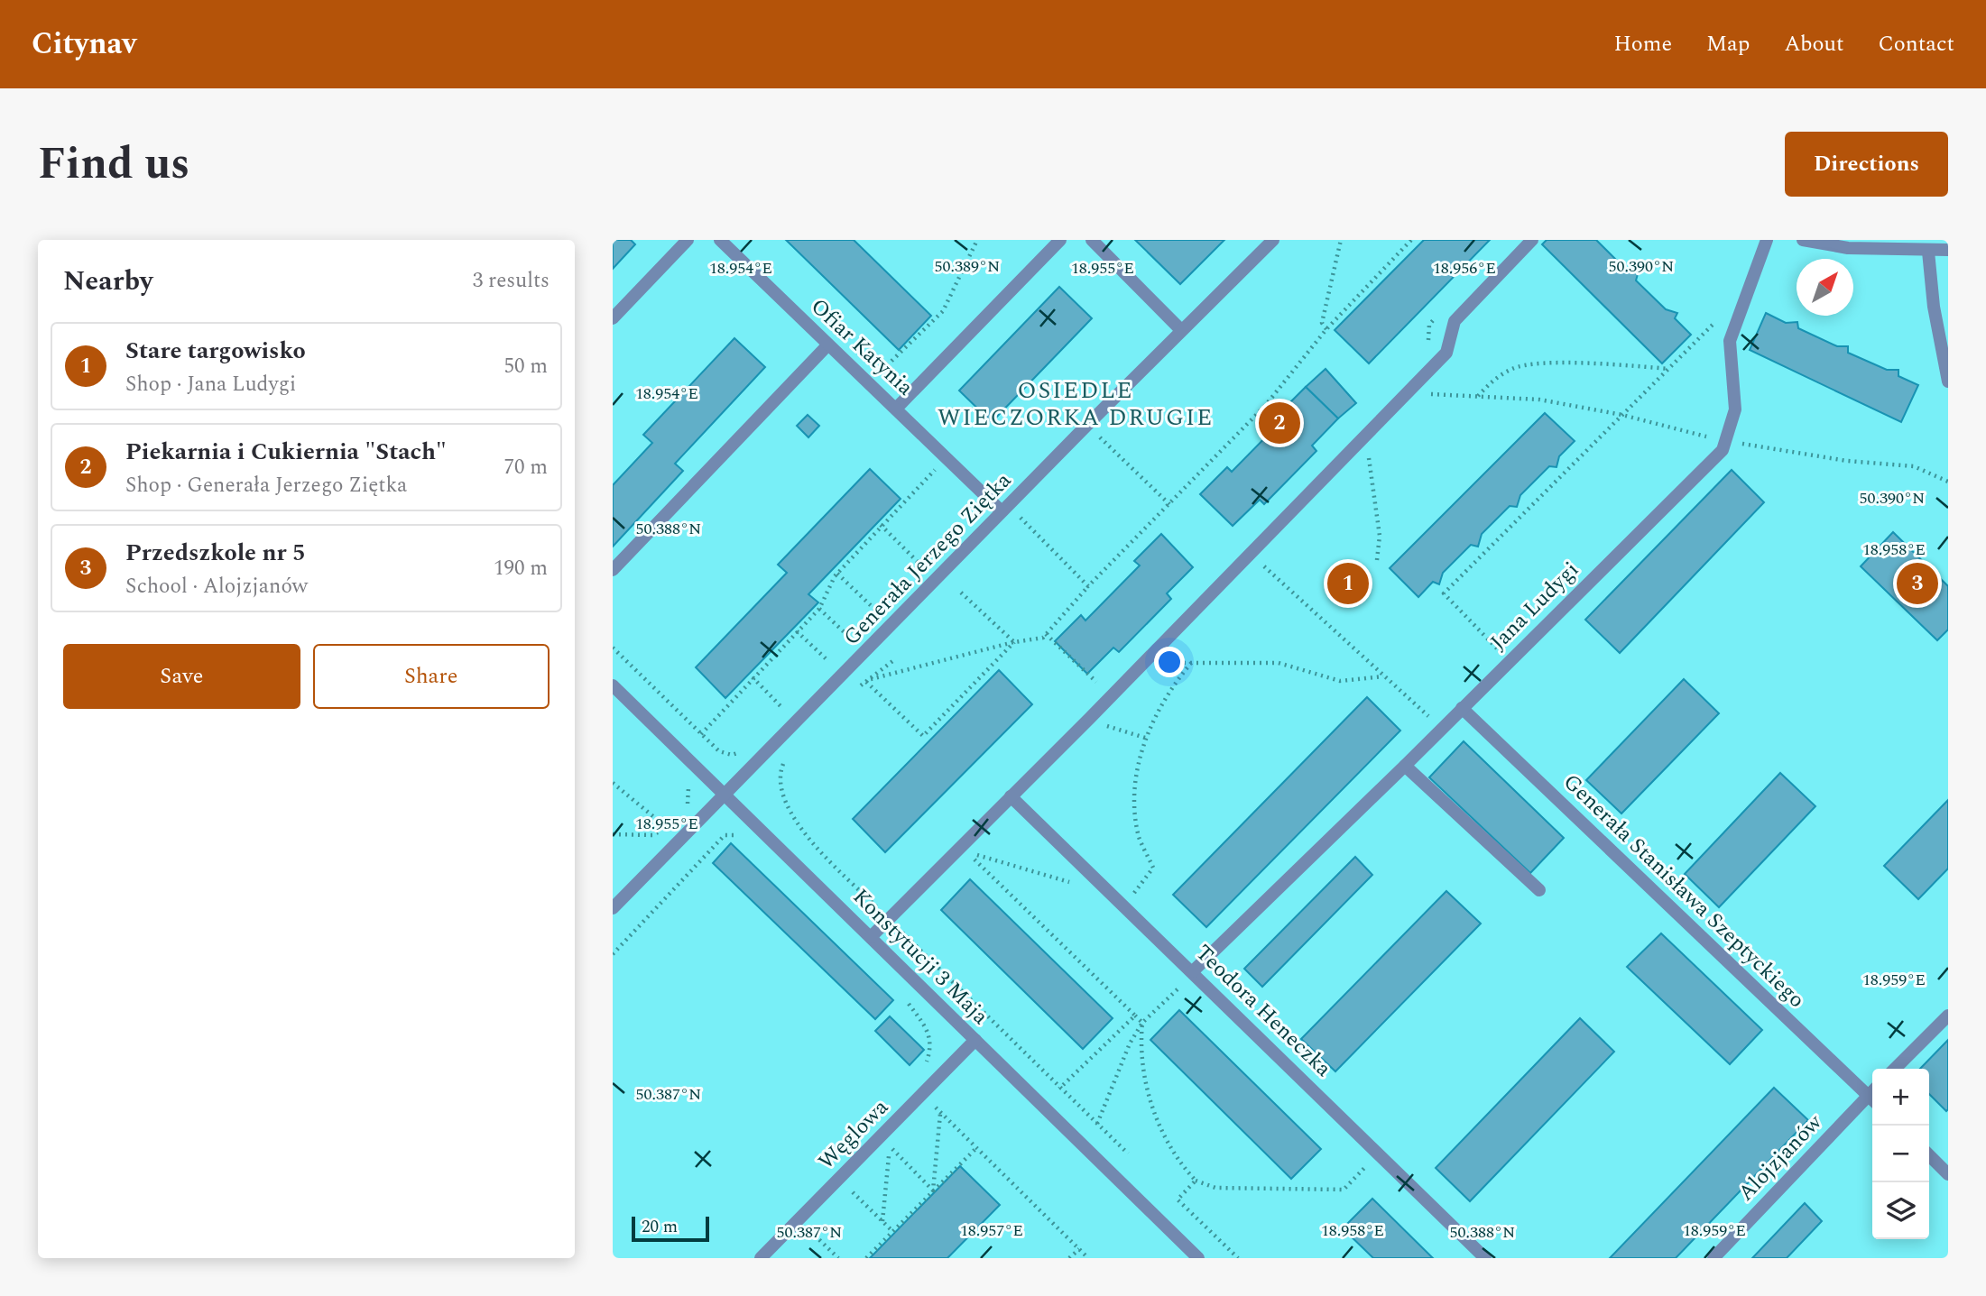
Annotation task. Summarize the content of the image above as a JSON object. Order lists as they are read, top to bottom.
{
  "streets": {
    "street": [
      "Ofiar Katynia",
      "Generała Jerzego Ziętka",
      "Jana Ludygi",
      "Generała Stanisława Szeptyckiego",
      "Konstytucji 3 Maja",
      "Teodora Heneczka",
      "Węglowa",
      "Alojzjanów"
    ]
  },
  "crossings": [
    ["Ofiar Katynia", "Generała Jerzego Ziętka"],
    ["Generała Jerzego Ziętka", "Konstytucji 3 Maja"],
    ["Jana Ludygi", "Generała Stanisława Szeptyckiego"],
    ["Jana Ludygi", "Teodora Heneczka"],
    ["Konstytucji 3 Maja", "Węglowa"]
  ],
  "districts": ["OSIEDLE WIECZORKA DRUGIE"],
  "scale_bar": "20 m",
  "north": "top right",
  "page": {
    "header": "Citynav",
    "nav": [
      "Home",
      "Map",
      "About",
      "Contact"
    ],
    "title": "Find us",
    "buttons": [
      "Directions",
      ["Save", "Share"]
    ],
    "heading": ["Nearby", "3 results"],
    "list": [
      {
        "mark": "1",
        "name": "Stare targowisko",
        "note": "Shop · Jana Ludygi",
        "value": "50 m"
      },
      {
        "mark": "2",
        "name": "Piekarnia i Cukiernia \"Stach\"",
        "note": "Shop · Generała Jerzego Ziętka",
        "value": "70 m"
      },
      {
        "mark": "3",
        "name": "Przedszkole nr 5",
        "note": "School · Alojzjanów",
        "value": "190 m"
      }
    ],
    "pins": ["2", "1", "3"],
    "map_buttons": ["+", "−"],
    "scale": "20 m"
  },
  "coordinates": [
    "50.389°N",
    "50.390°N",
    "18.954°E",
    "18.955°E",
    "18.956°E",
    "50.388°N",
    "18.958°E",
    "18.959°E",
    "50.387°N",
    "18.957°E"
  ]
}
